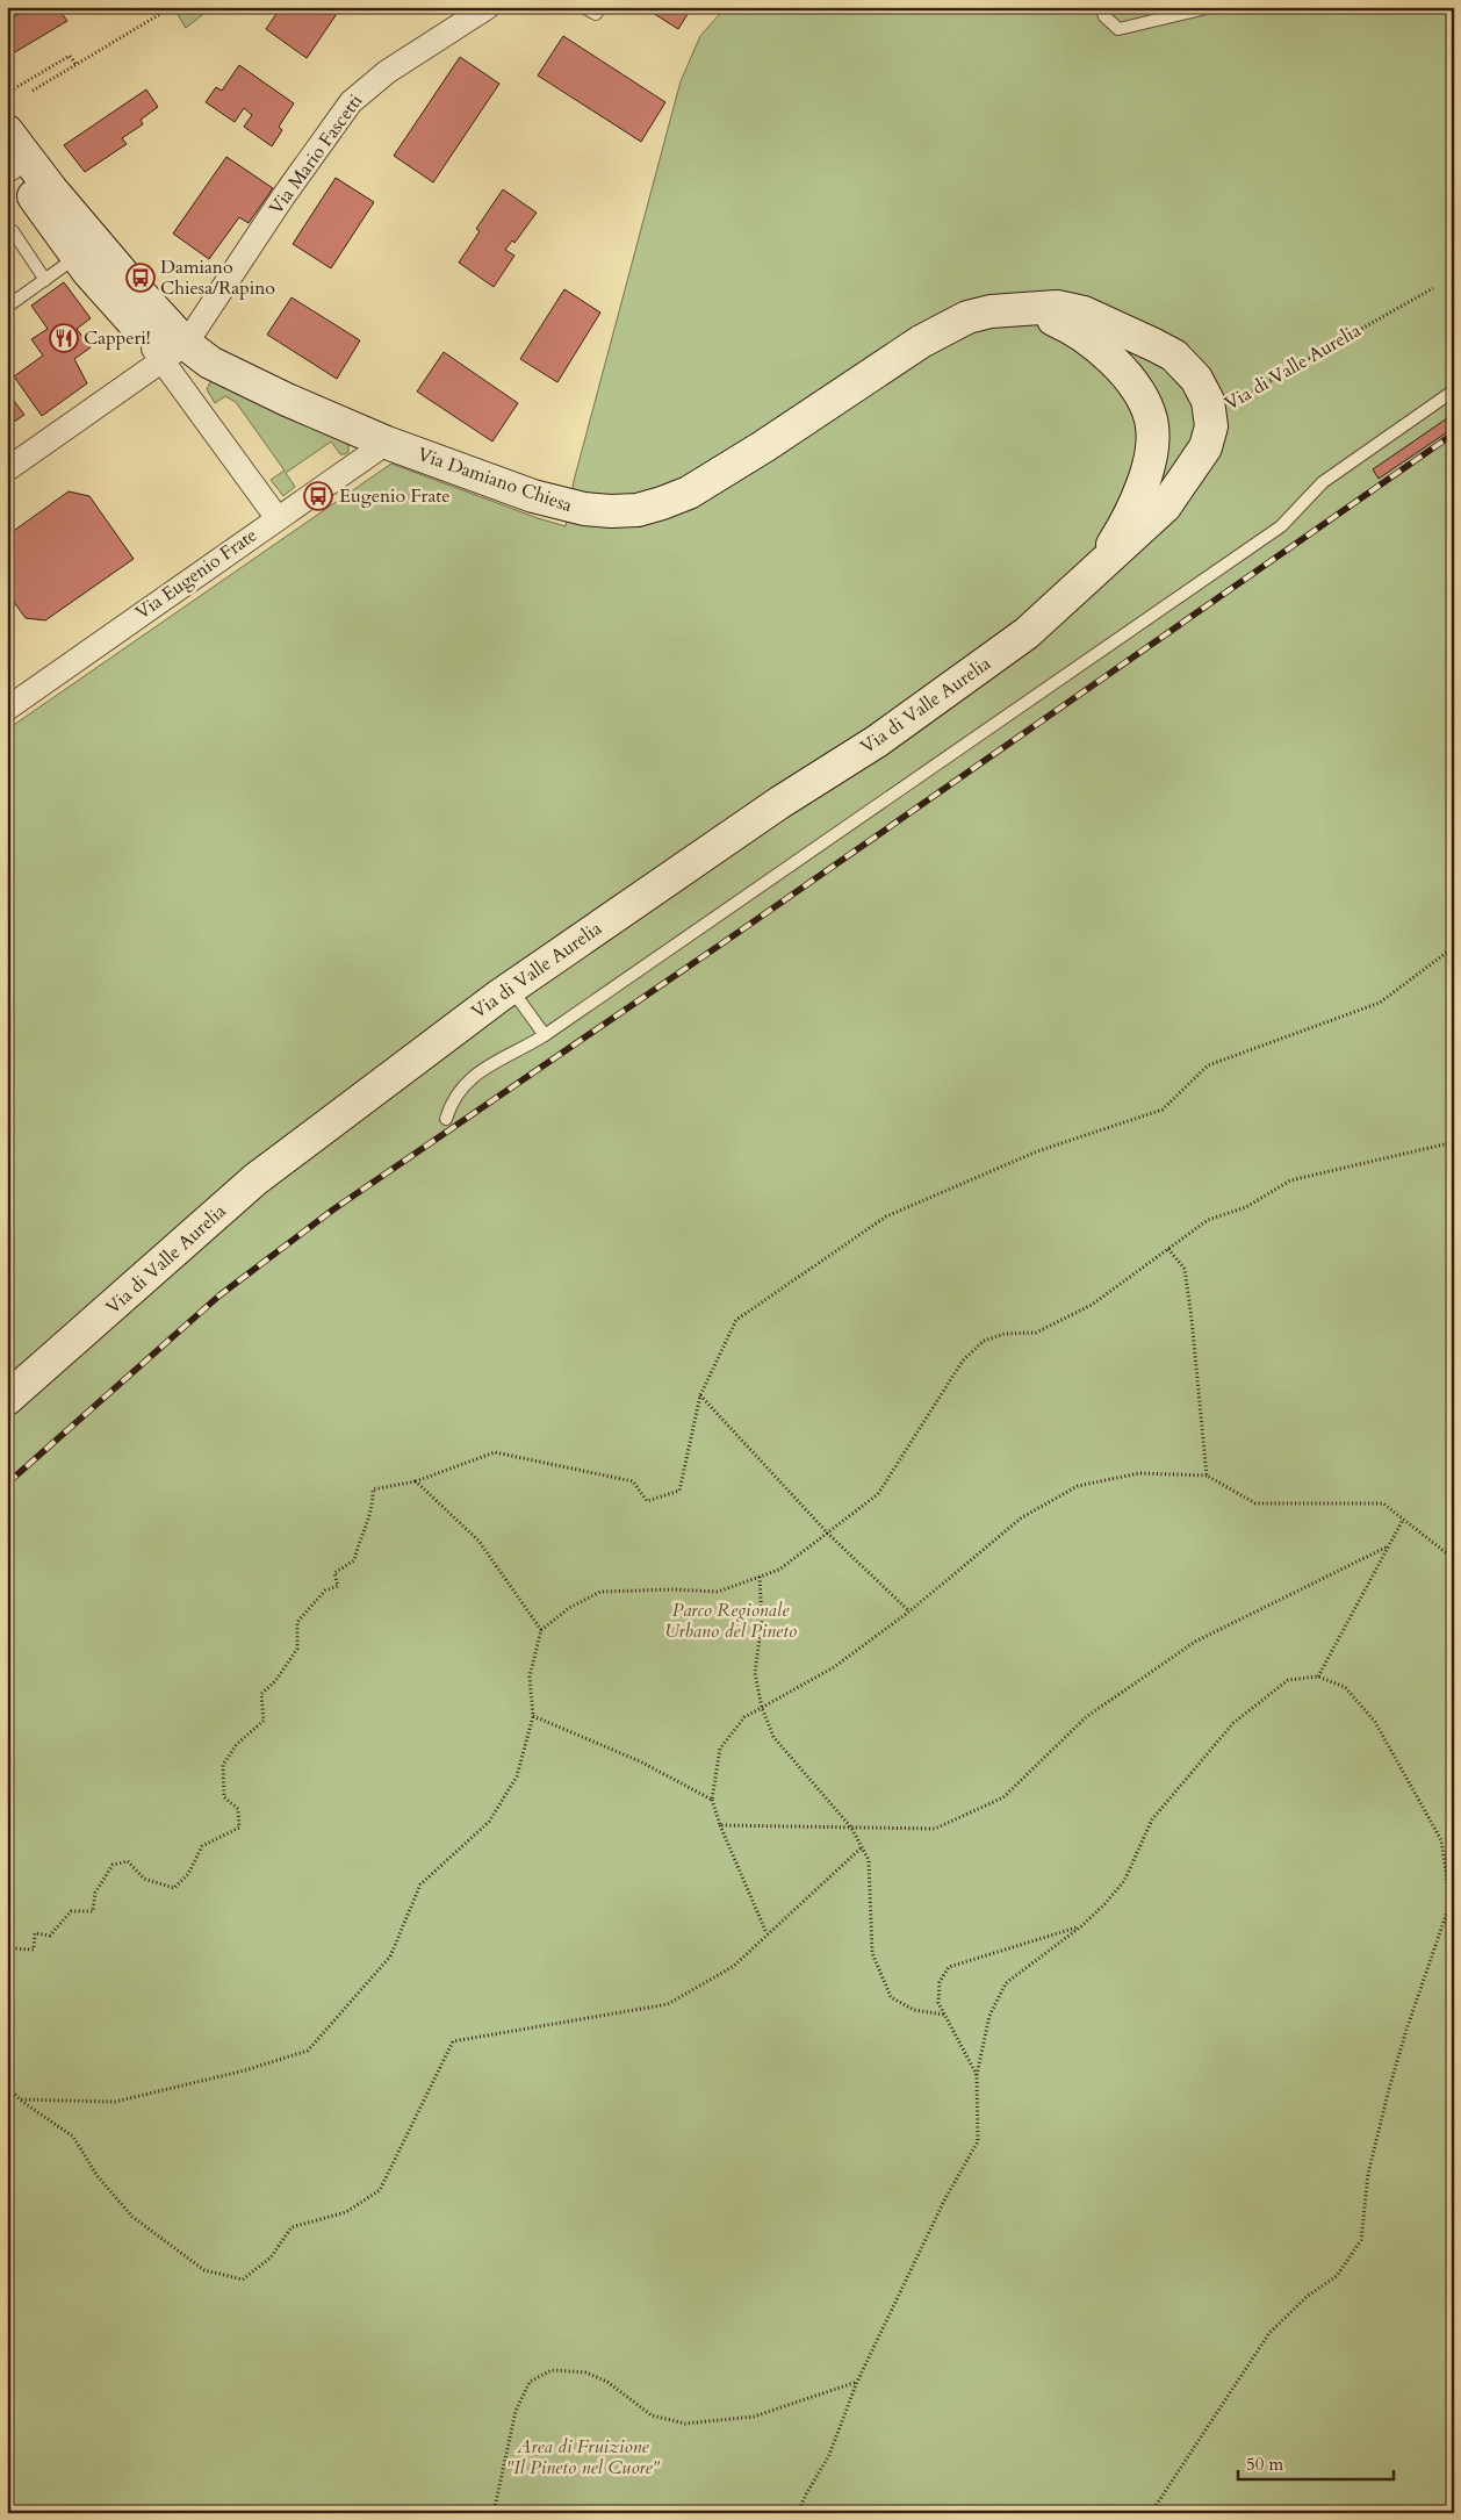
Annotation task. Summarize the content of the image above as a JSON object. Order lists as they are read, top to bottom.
{
  "streets": {
    "street": [
      "Via Mario Fascetti",
      "Via di Valle Aurelia",
      "Via Damiano Chiesa",
      "Via Eugenio Frate"
    ]
  },
  "crossings": [
    ["Via Mario Fascetti", "Via Damiano Chiesa"],
    ["Via di Valle Aurelia", "Via Damiano Chiesa"],
    ["Via Damiano Chiesa", "Via Eugenio Frate"]
  ],
  "parks": ["Parco Regionale Urbano del Pineto", "Area di Fruizione \"Il Pineto nel Cuore\""],
  "places": {
    "bus stop": ["Damiano Chiesa/Rapino", "Eugenio Frate"],
    "restaurant": ["Capperi!"]
  },
  "scale_bar": "50 m"
}
